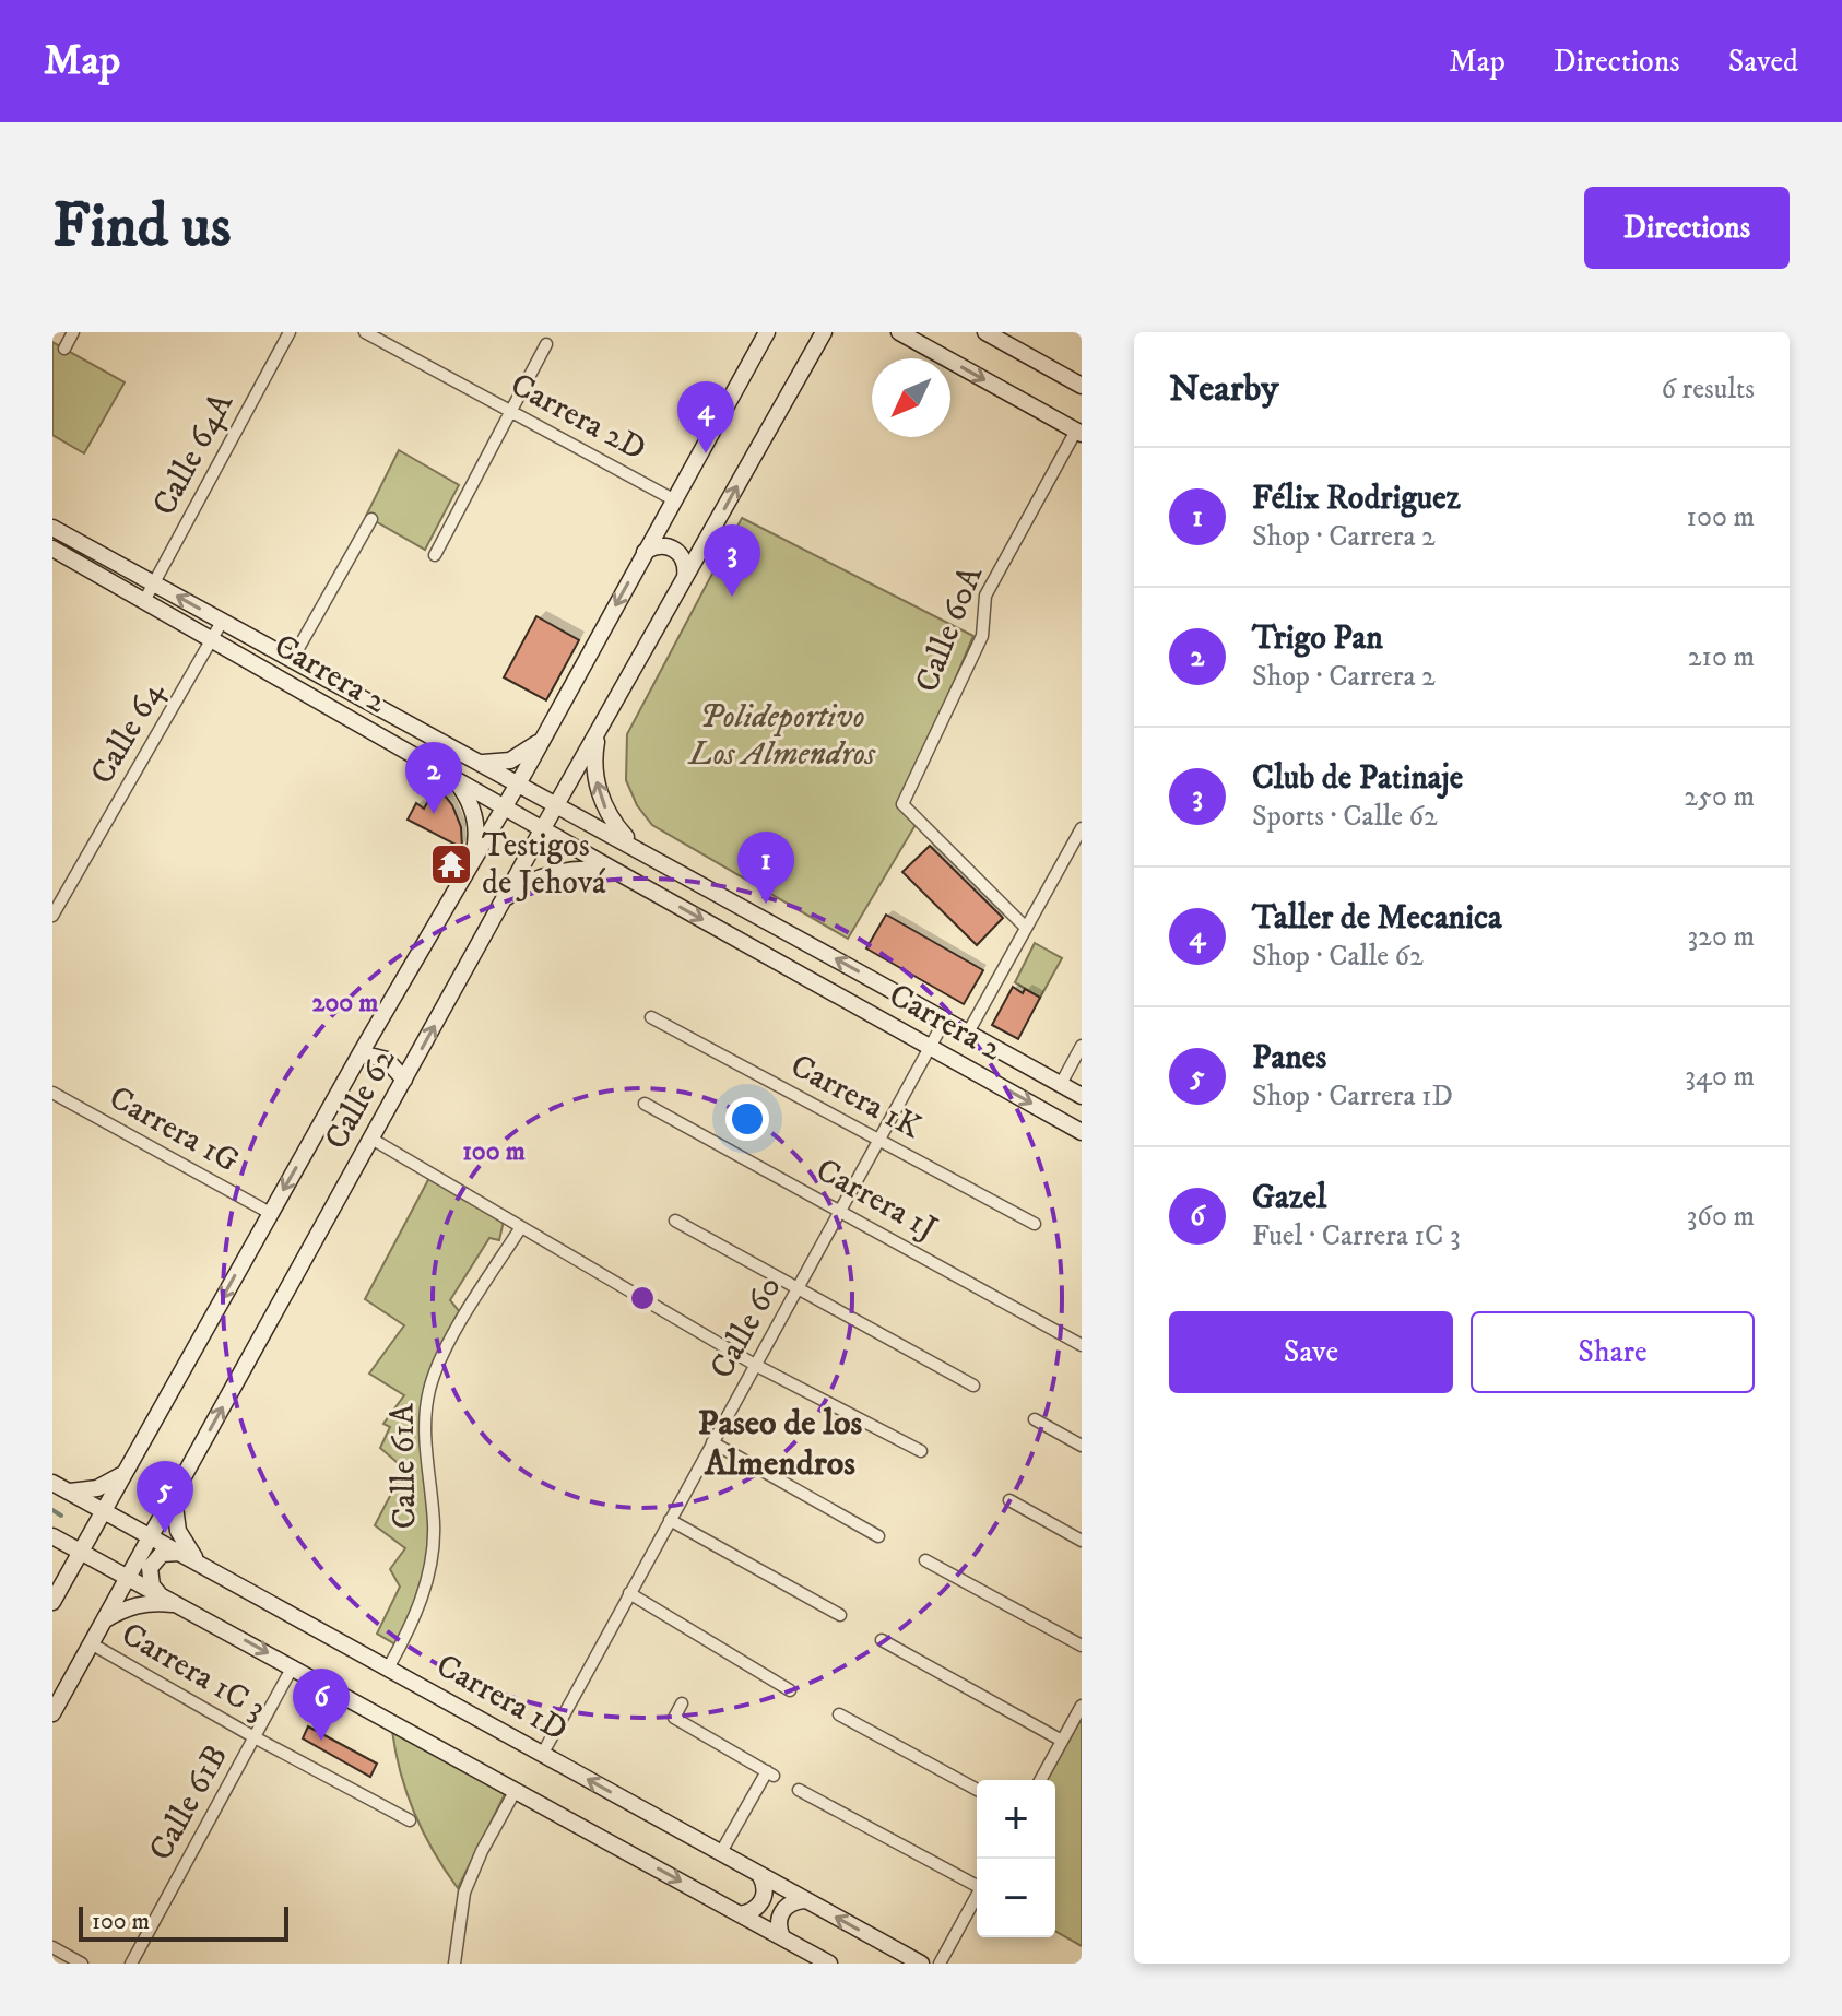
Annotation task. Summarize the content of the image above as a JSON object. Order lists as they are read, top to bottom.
{
  "streets": {
    "street": [
      "Carrera 2D",
      "Calle 64A",
      "Calle 60A",
      "Carrera 2",
      "Calle 64",
      "Carrera 1K",
      "Calle 62",
      "Carrera 1G",
      "Carrera 1J",
      "Calle 60",
      "Calle 61A",
      "Carrera 1C 3",
      "Carrera 1D",
      "Calle 61B"
    ]
  },
  "crossings": [
    ["Carrera 2D", "Calle 62"],
    ["Calle 64A", "Carrera 2"],
    ["Carrera 2", "Calle 64"],
    ["Carrera 2", "Calle 62"],
    ["Carrera 2", "Calle 60"],
    ["Carrera 1K", "Calle 60"],
    ["Calle 62", "Carrera 1G"],
    ["Calle 62", "Carrera 1C 3"],
    ["Calle 62", "Carrera 1D"],
    ["Carrera 1J", "Calle 60"],
    ["Calle 60", "Carrera 1D"],
    ["Calle 61A", "Carrera 1D"],
    ["Carrera 1C 3", "Calle 61B"]
  ],
  "districts": ["Paseo de los Almendros"],
  "parks": ["Polideportivo Los Almendros"],
  "places": {
    "temple": ["Testigos de Jehová"]
  },
  "scale_bar": "100 m",
  "north": "bottom left",
  "page": {
    "header": "Map",
    "nav": ["Map", "Directions", "Saved"],
    "buttons": [
      "Directions",
      ["Save", "Share"]
    ],
    "title": "Find us",
    "heading": ["Nearby", "6 results"],
    "pins": [
      "4",
      "3",
      "2",
      "1",
      "5",
      "6"
    ],
    "list": [
      {
        "mark": "1",
        "name": "Félix Rodriguez",
        "note": "Shop · Carrera 2",
        "value": "100 m"
      },
      {
        "mark": "2",
        "name": "Trigo Pan",
        "note": "Shop · Carrera 2",
        "value": "210 m"
      },
      {
        "mark": "3",
        "name": "Club de Patinaje",
        "note": "Sports · Calle 62",
        "value": "250 m"
      },
      {
        "mark": "4",
        "name": "Taller de Mecanica",
        "note": "Shop · Calle 62",
        "value": "320 m"
      },
      {
        "mark": "5",
        "name": "Panes",
        "note": "Shop · Carrera 1D",
        "value": "340 m"
      },
      {
        "mark": "6",
        "name": "Gazel",
        "note": "Fuel · Carrera 1C 3",
        "value": "360 m"
      }
    ],
    "map_buttons": ["+", "−"],
    "scale": "100 m"
  },
  "rings": ["200 m", "100 m"]
}
